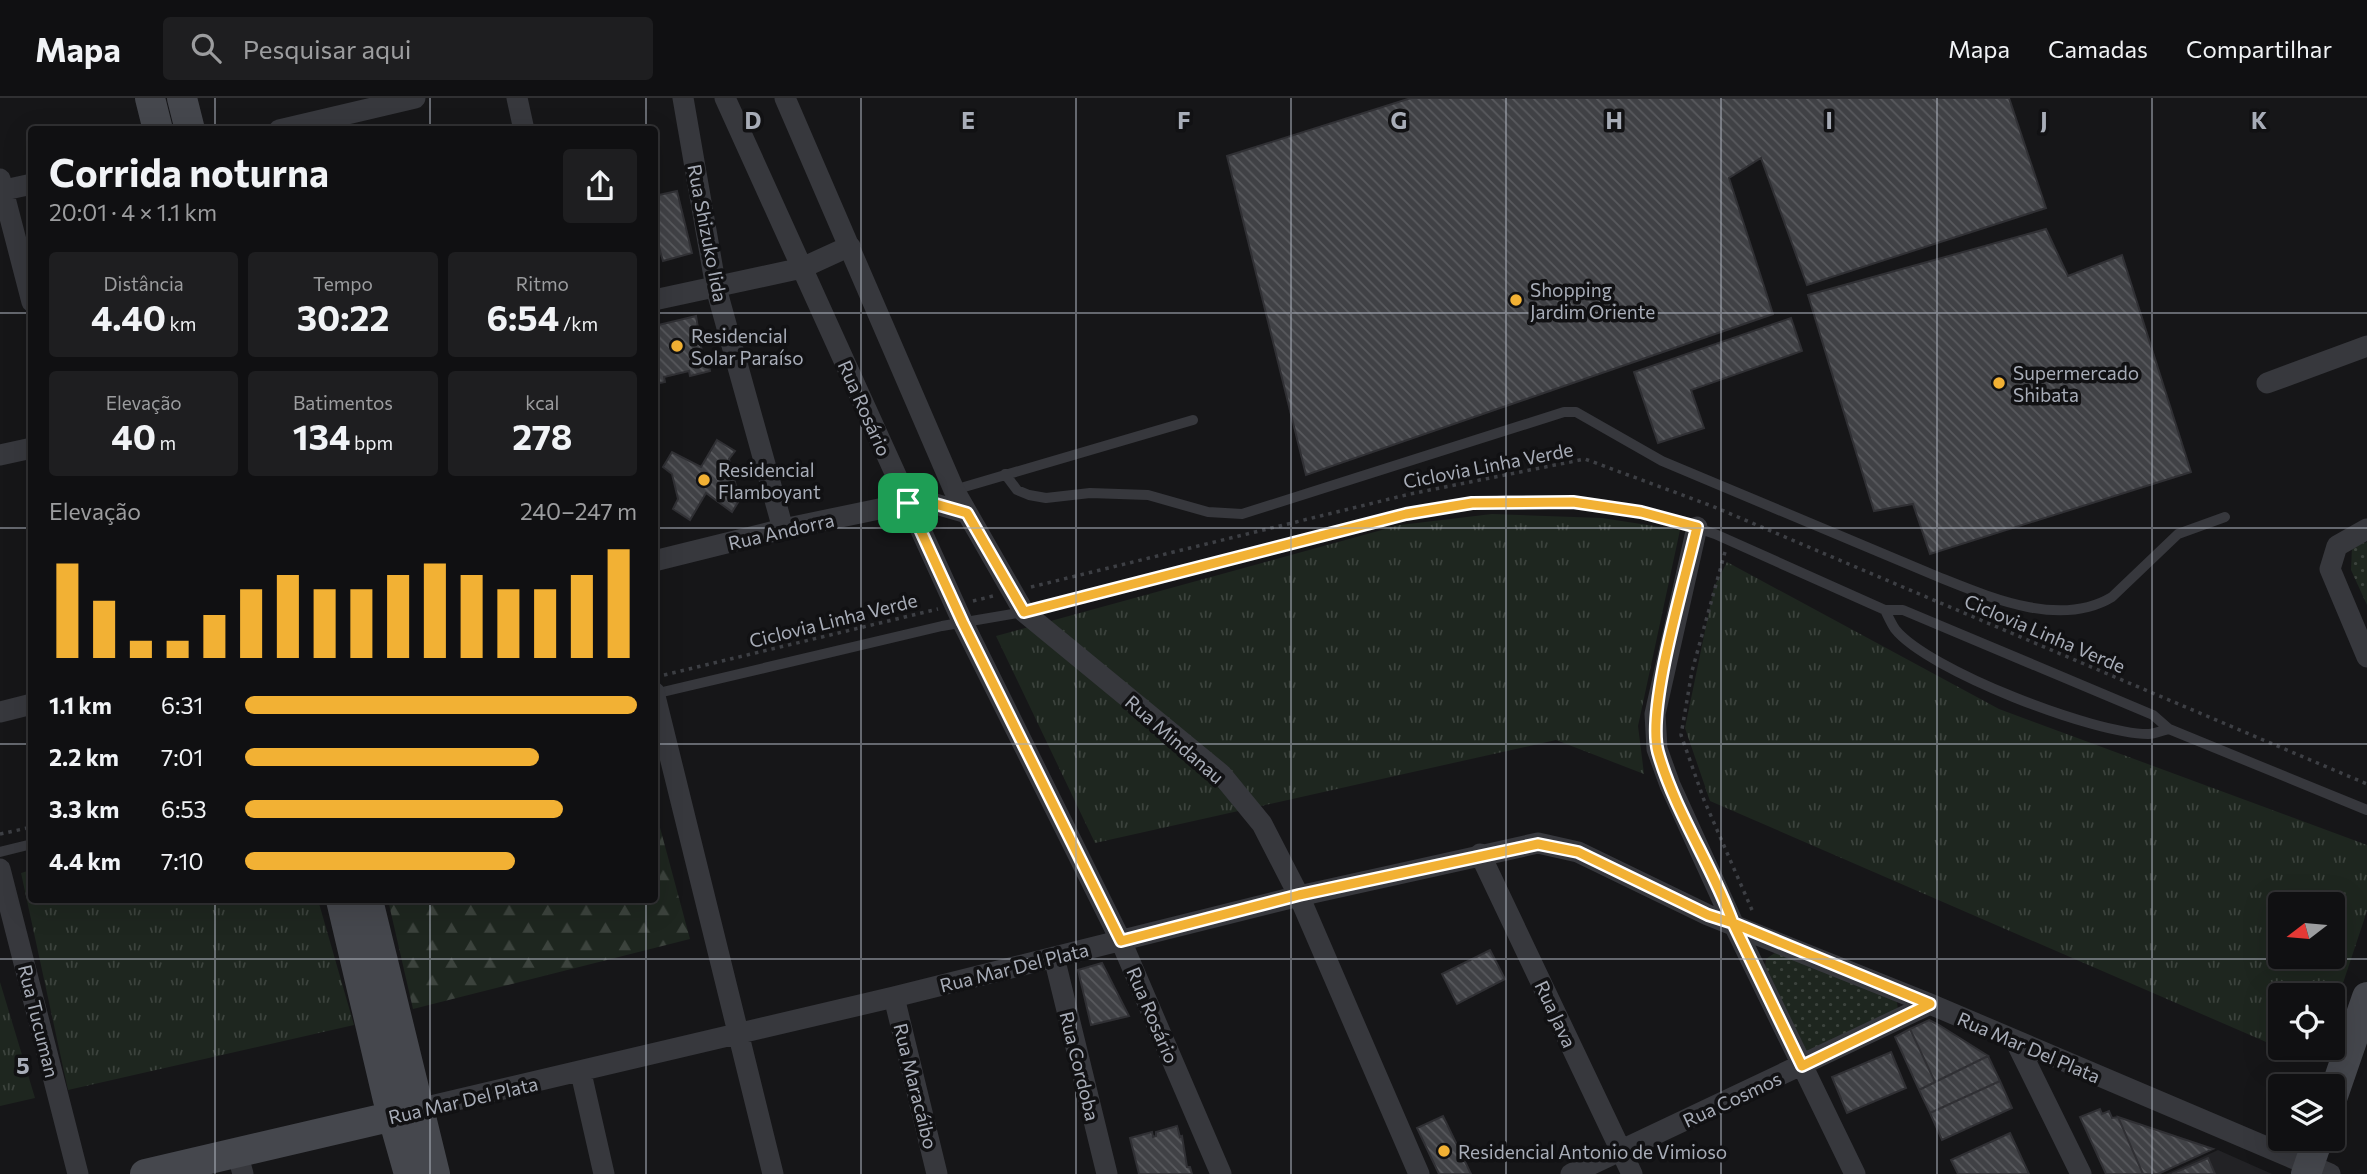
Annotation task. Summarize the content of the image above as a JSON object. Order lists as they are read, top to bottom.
{
  "streets": {
    "street": [
      "Rua Shizuko Iida",
      "Rua Rosário",
      "Rua Andorra",
      "Rua Mindanau",
      "Rua Mar Del Plata",
      "Rua Java",
      "Rua Tucuman",
      "Rua Cordoba",
      "Rua Maracáibo",
      "Rua Cosmos"
    ],
    "path": ["Ciclovia Linha Verde"]
  },
  "crossings": [
    ["Rua Shizuko Iida", "Rua Andorra"],
    ["Rua Rosário", "Ciclovia Linha Verde"],
    ["Rua Rosário", "Rua Andorra"],
    ["Rua Rosário", "Rua Mar Del Plata"],
    ["Ciclovia Linha Verde", "Rua Mindanau"],
    ["Rua Andorra", "Rua Mindanau"],
    ["Rua Mindanau", "Rua Mar Del Plata"],
    ["Rua Mar Del Plata", "Rua Java"],
    ["Rua Mar Del Plata", "Rua Cordoba"],
    ["Rua Mar Del Plata", "Rua Maracáibo"],
    ["Rua Mar Del Plata", "Rua Cosmos"],
    ["Rua Java", "Rua Cosmos"]
  ],
  "places": [
    "Shopping Jardim Oriente",
    "Residencial Solar Paraíso",
    "Supermercado Shibata",
    "Residencial Flamboyant",
    "Residencial Antonio de Vimioso"
  ],
  "north": "left",
  "page": {
    "header": "Mapa",
    "search": "Pesquisar aqui",
    "nav": ["Mapa", "Camadas", "Compartilhar"],
    "heading": ["Corrida noturna", "20:01 · 4 × 1.1 km"],
    "stats": [
      ["Distância", "4.40 km"],
      ["Tempo", "30:22"],
      ["Ritmo", "6:54 /km"],
      ["Elevação", "40 m"],
      ["Batimentos", "134 bpm"],
      ["kcal", "278"]
    ],
    "chart": ["Elevação", "240–247 m"],
    "list": [
      {
        "name": "1.1 km",
        "note": "6:31"
      },
      {
        "name": "2.2 km",
        "note": "7:01"
      },
      {
        "name": "3.3 km",
        "note": "6:53"
      },
      {
        "name": "4.4 km",
        "note": "7:10"
      }
    ]
  },
  "grid": {
    "columns": [
      "D",
      "E",
      "F",
      "G",
      "H",
      "I",
      "J",
      "K"
    ],
    "rows": ["5"]
  }
}
